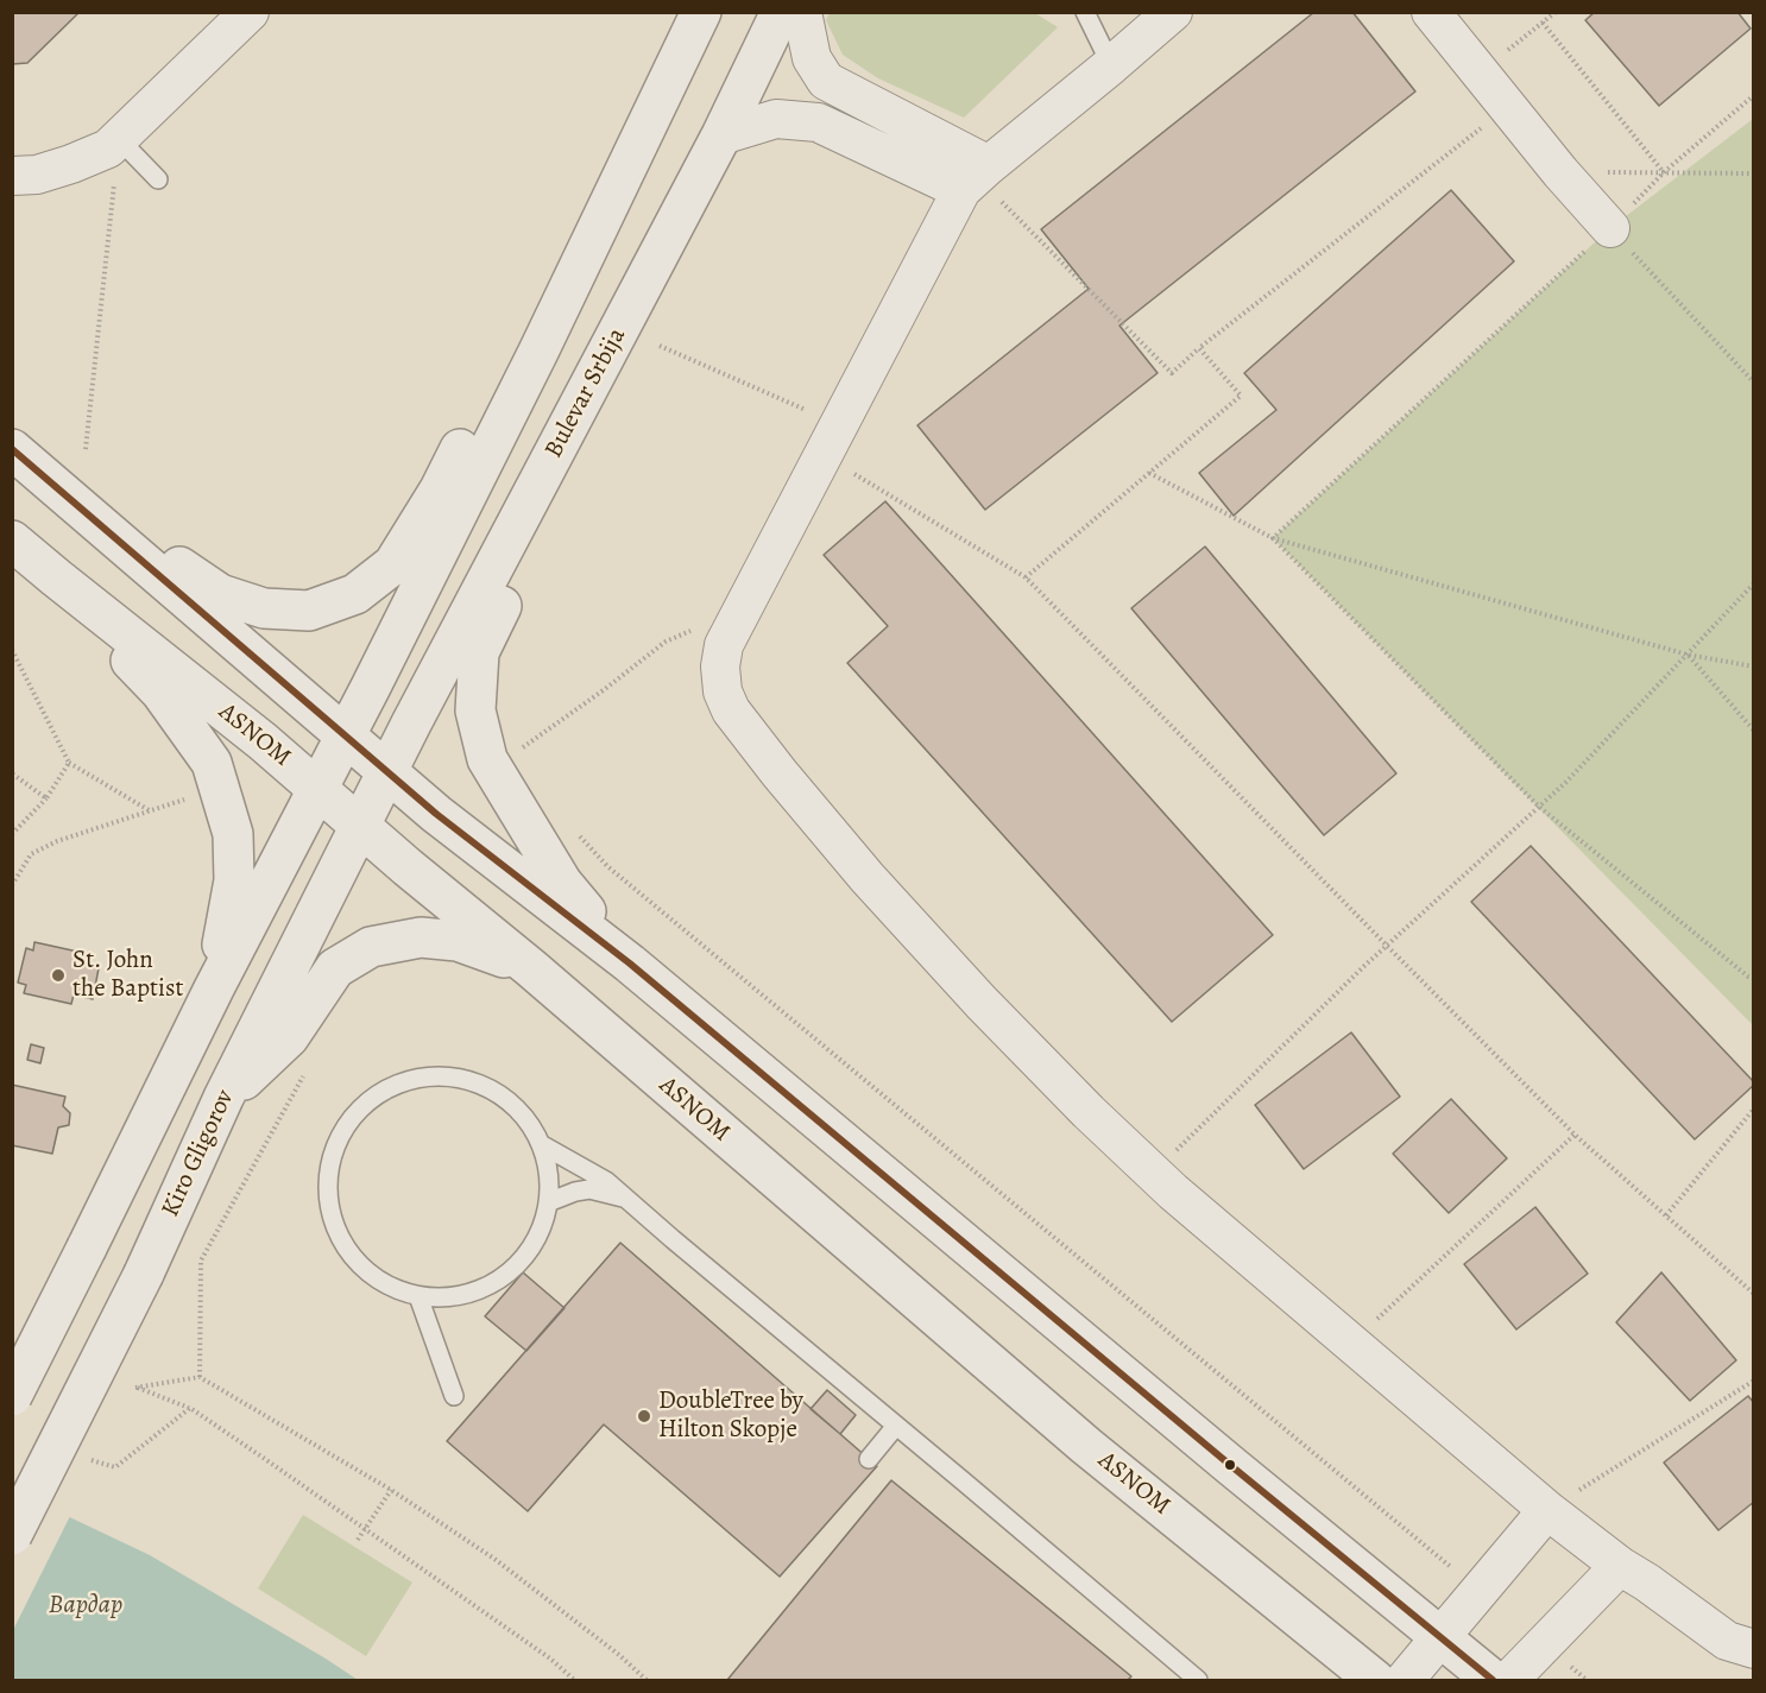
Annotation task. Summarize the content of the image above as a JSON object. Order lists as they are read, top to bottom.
{
  "streets": {
    "street": ["Bulevar Srbija", "ASNOM", "Kiro Gligorov"]
  },
  "crossings": [
    ["Bulevar Srbija", "Kiro Gligorov"],
    ["ASNOM", "Kiro Gligorov"]
  ],
  "water": ["Вардар"],
  "places": ["St. John the Baptist", "DoubleTree by Hilton Skopje"]
}
